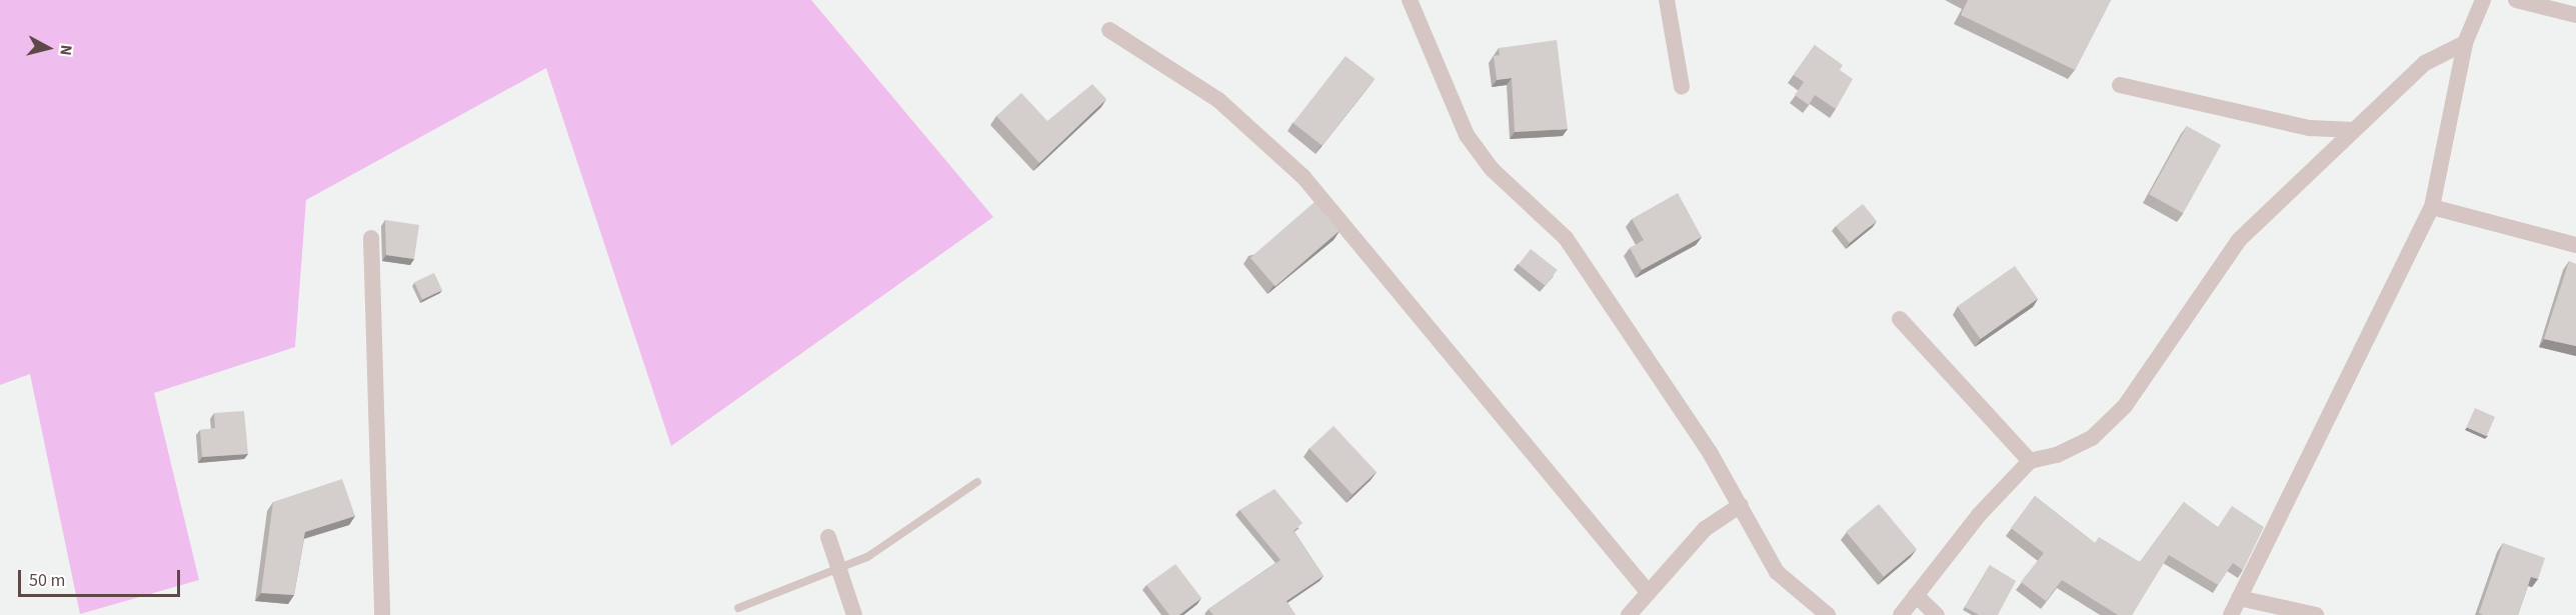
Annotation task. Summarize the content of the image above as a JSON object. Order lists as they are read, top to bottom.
{
  "scale_bar": "50 m",
  "north": "right"
}
